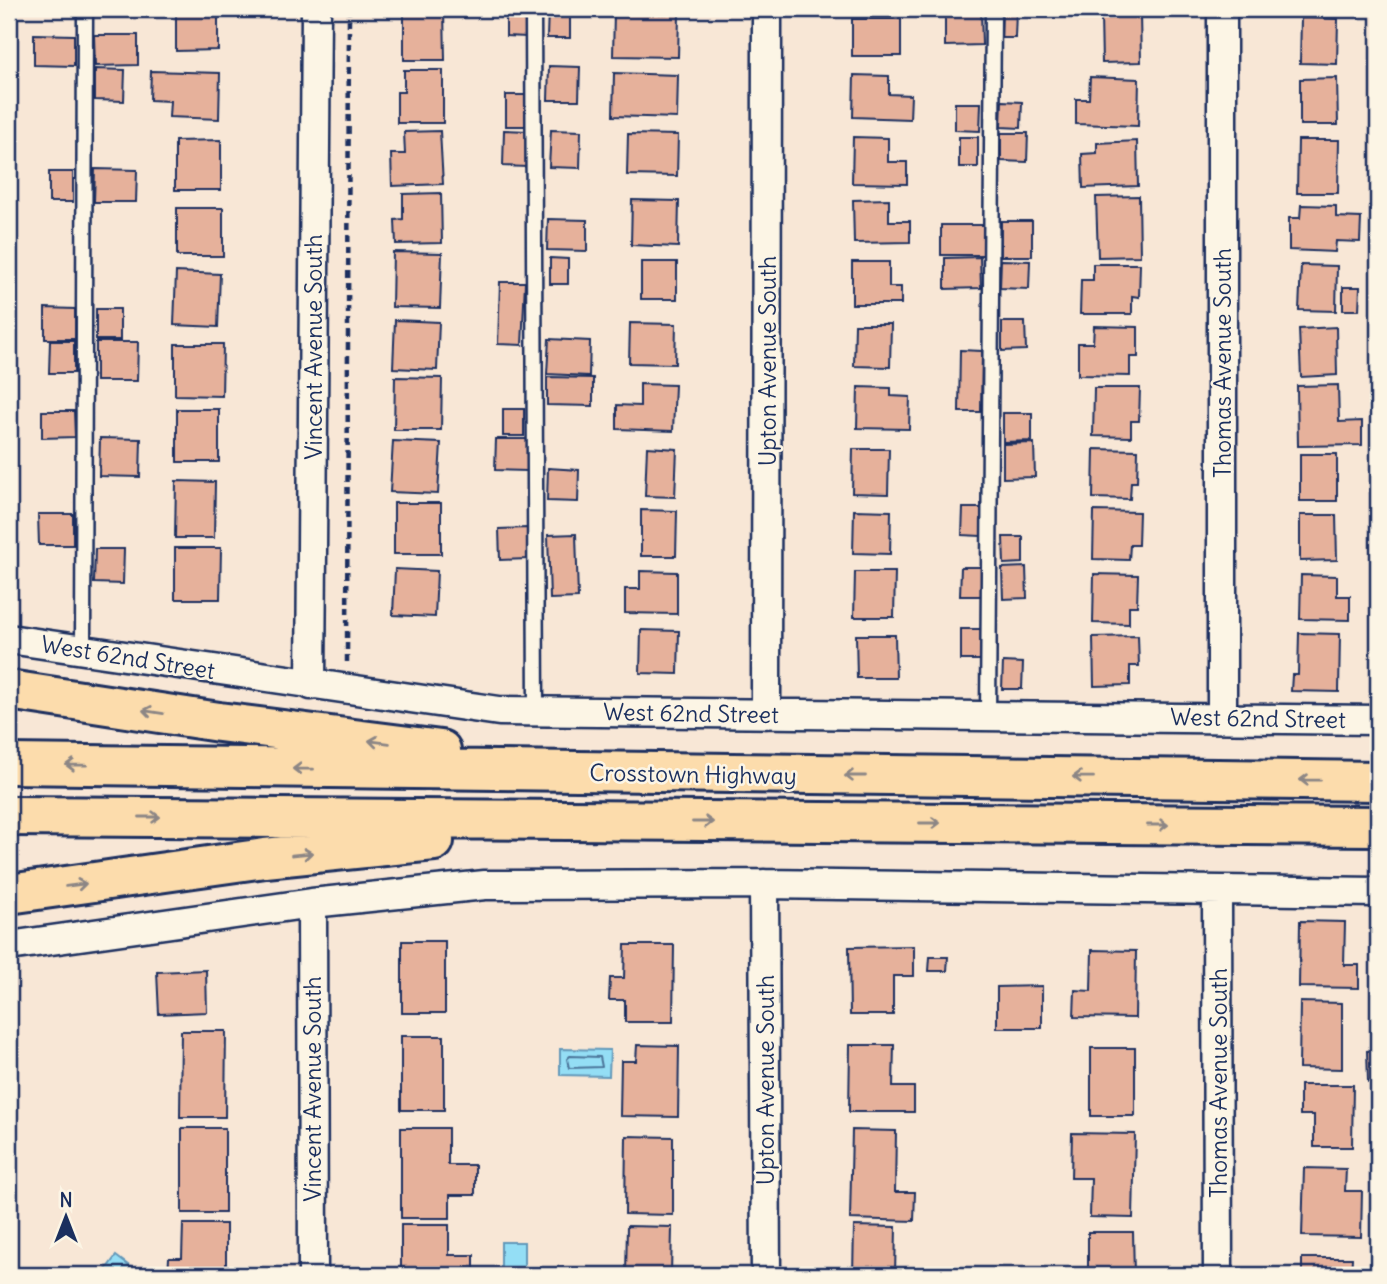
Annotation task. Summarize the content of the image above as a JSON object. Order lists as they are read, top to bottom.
{
  "streets": {
    "highway": ["Crosstown Highway"],
    "street": [
      "Vincent Avenue South",
      "Upton Avenue South",
      "Thomas Avenue South",
      "West 62nd Street"
    ]
  },
  "crossings": [
    ["Vincent Avenue South", "West 62nd Street"],
    ["Upton Avenue South", "West 62nd Street"],
    ["Thomas Avenue South", "West 62nd Street"]
  ],
  "north": "top"
}
